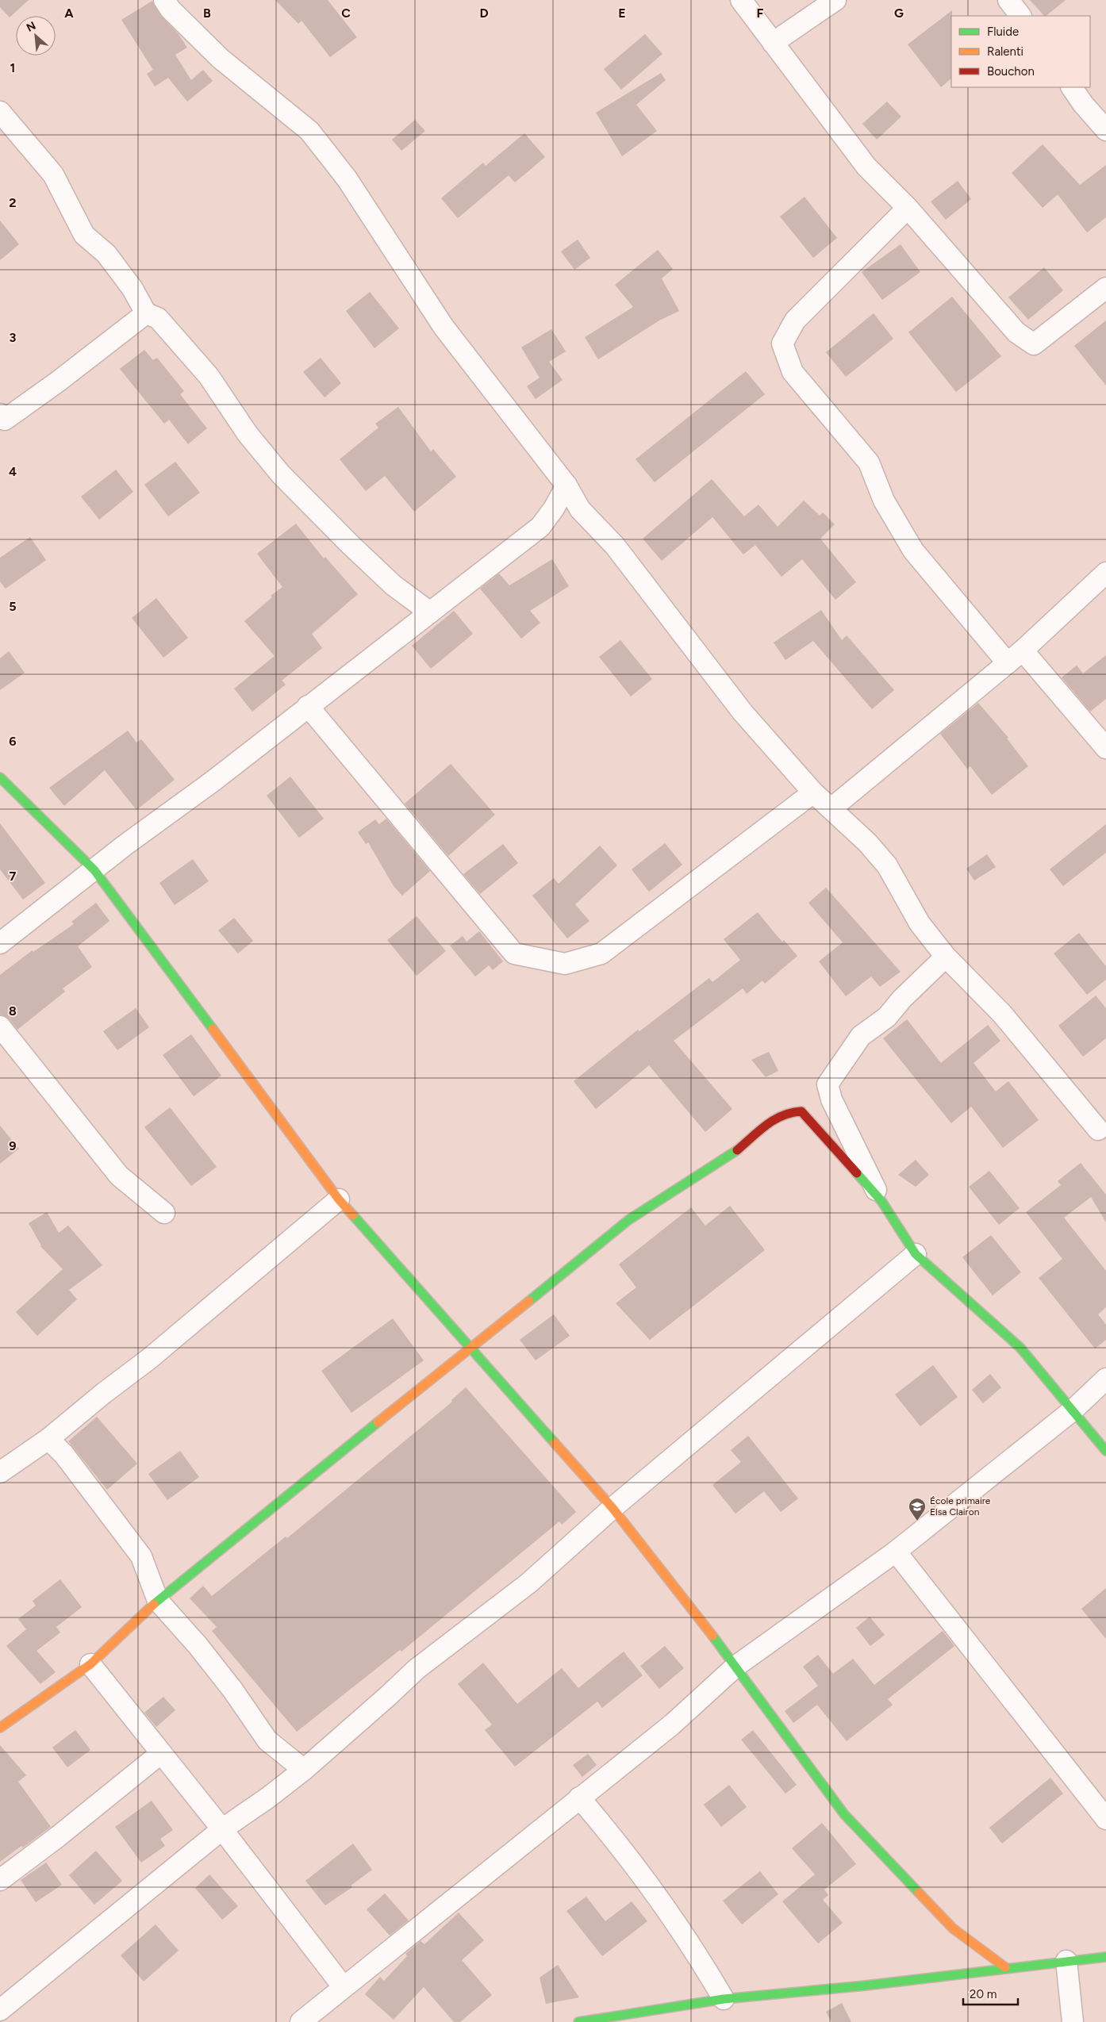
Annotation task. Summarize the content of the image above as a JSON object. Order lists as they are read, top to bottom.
{
  "places": {
    "school or university": ["École primaire Elsa Clairon"]
  },
  "legend": ["Fluide", "Ralenti", "Bouchon"],
  "scale_bar": "20 m",
  "north": "top left",
  "grid": {
    "columns": [
      "A",
      "B",
      "C",
      "D",
      "E",
      "F",
      "G"
    ],
    "rows": [
      "1",
      "2",
      "3",
      "4",
      "5",
      "6",
      "7",
      "8",
      "9"
    ]
  }
}
